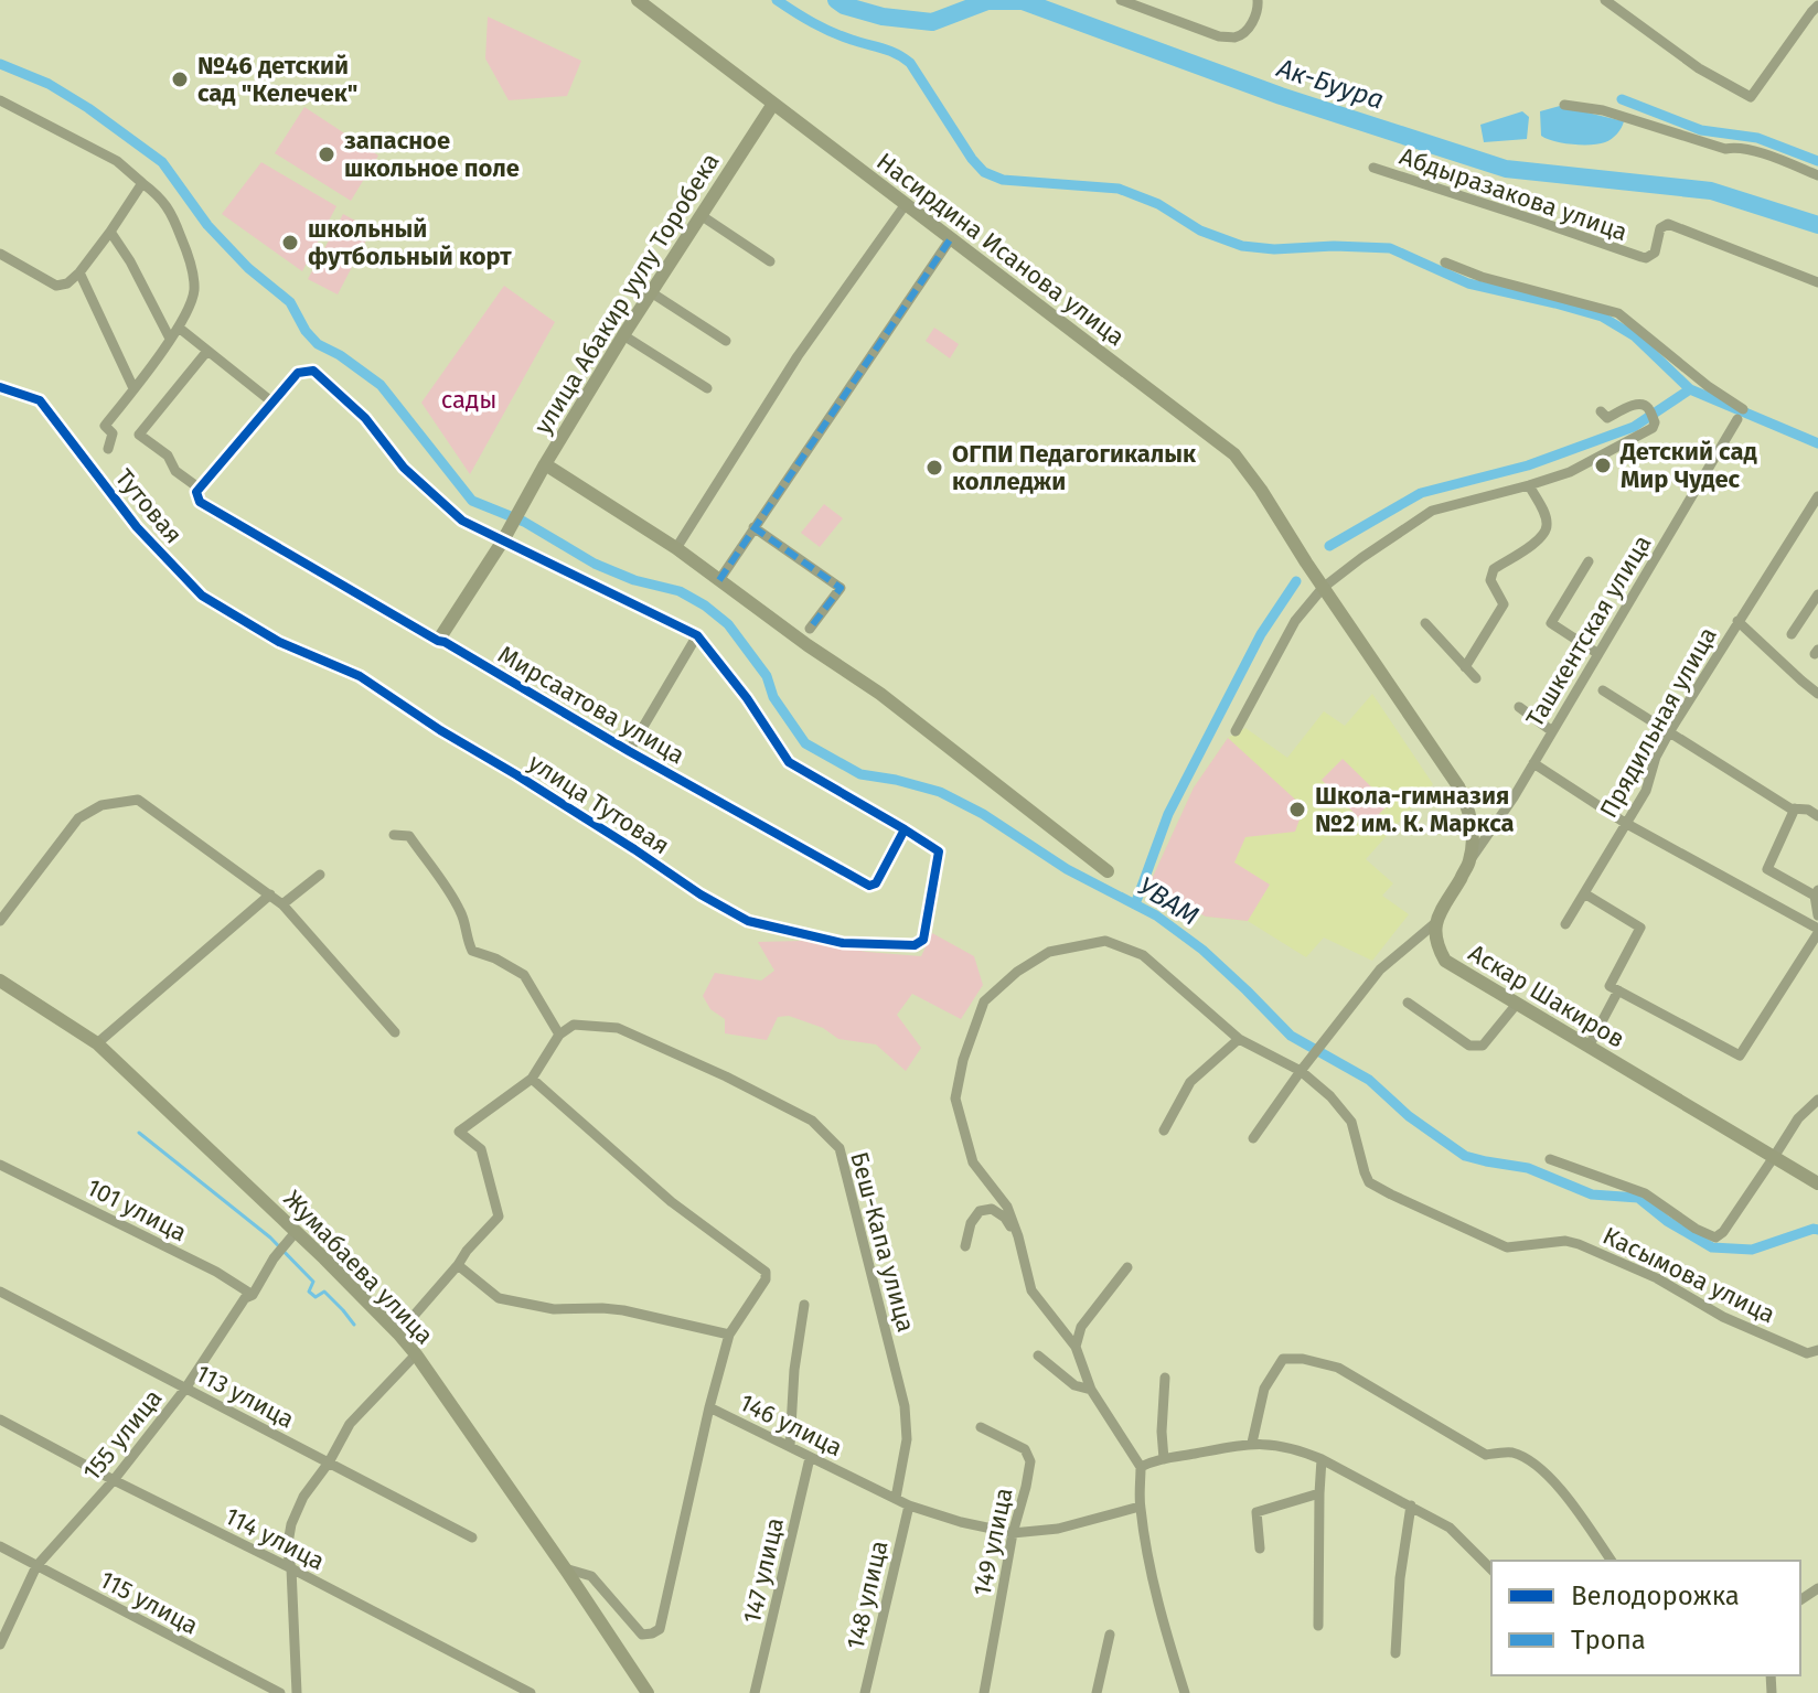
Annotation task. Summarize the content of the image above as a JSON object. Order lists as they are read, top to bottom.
{
  "streets": {
    "street": [
      "Абдыразакова улица",
      "Насирдина Исанова улица",
      "улица Абакир уулу Торобека",
      "Тутовая",
      "Ташкентская улица",
      "Мирсаатова улица",
      "Прядильная улица",
      "улица Тутовая",
      "Аскар Шакиров",
      "101 улица",
      "Беш-Капа улица",
      "Жумабаева улица",
      "Касымова улица",
      "113 улица",
      "146 улица",
      "155 улица",
      "114 улица",
      "149 улица",
      "147 улица",
      "148 улица",
      "115 улица"
    ]
  },
  "crossings": [
    ["Насирдина Исанова улица", "улица Абакир уулу Торобека"],
    ["Тутовая", "улица Тутовая"],
    ["Мирсаатова улица", "улица Тутовая"],
    ["101 улица", "155 улица"],
    ["Беш-Капа улица", "146 улица"],
    ["Жумабаева улица", "146 улица"],
    ["Жумабаева улица", "155 улица"],
    ["113 улица", "155 улица"],
    ["146 улица", "149 улица"],
    ["146 улица", "147 улица"],
    ["146 улица", "148 улица"],
    ["155 улица", "114 улица"],
    ["155 улица", "115 улица"]
  ],
  "water": ["Ак-Буура", "УВАМ"],
  "parks": ["сады"],
  "places": [
    "№46 детский сад \"Келечек\"",
    "запасное школьное поле",
    "школьный футбольный корт",
    "Детский сад Мир Чудес",
    "ОГПИ Педагогикалык колледжи",
    "Школа-гимназия №2 им. К. Маркса"
  ],
  "legend": ["Велодорожка", "Тропа"]
}
